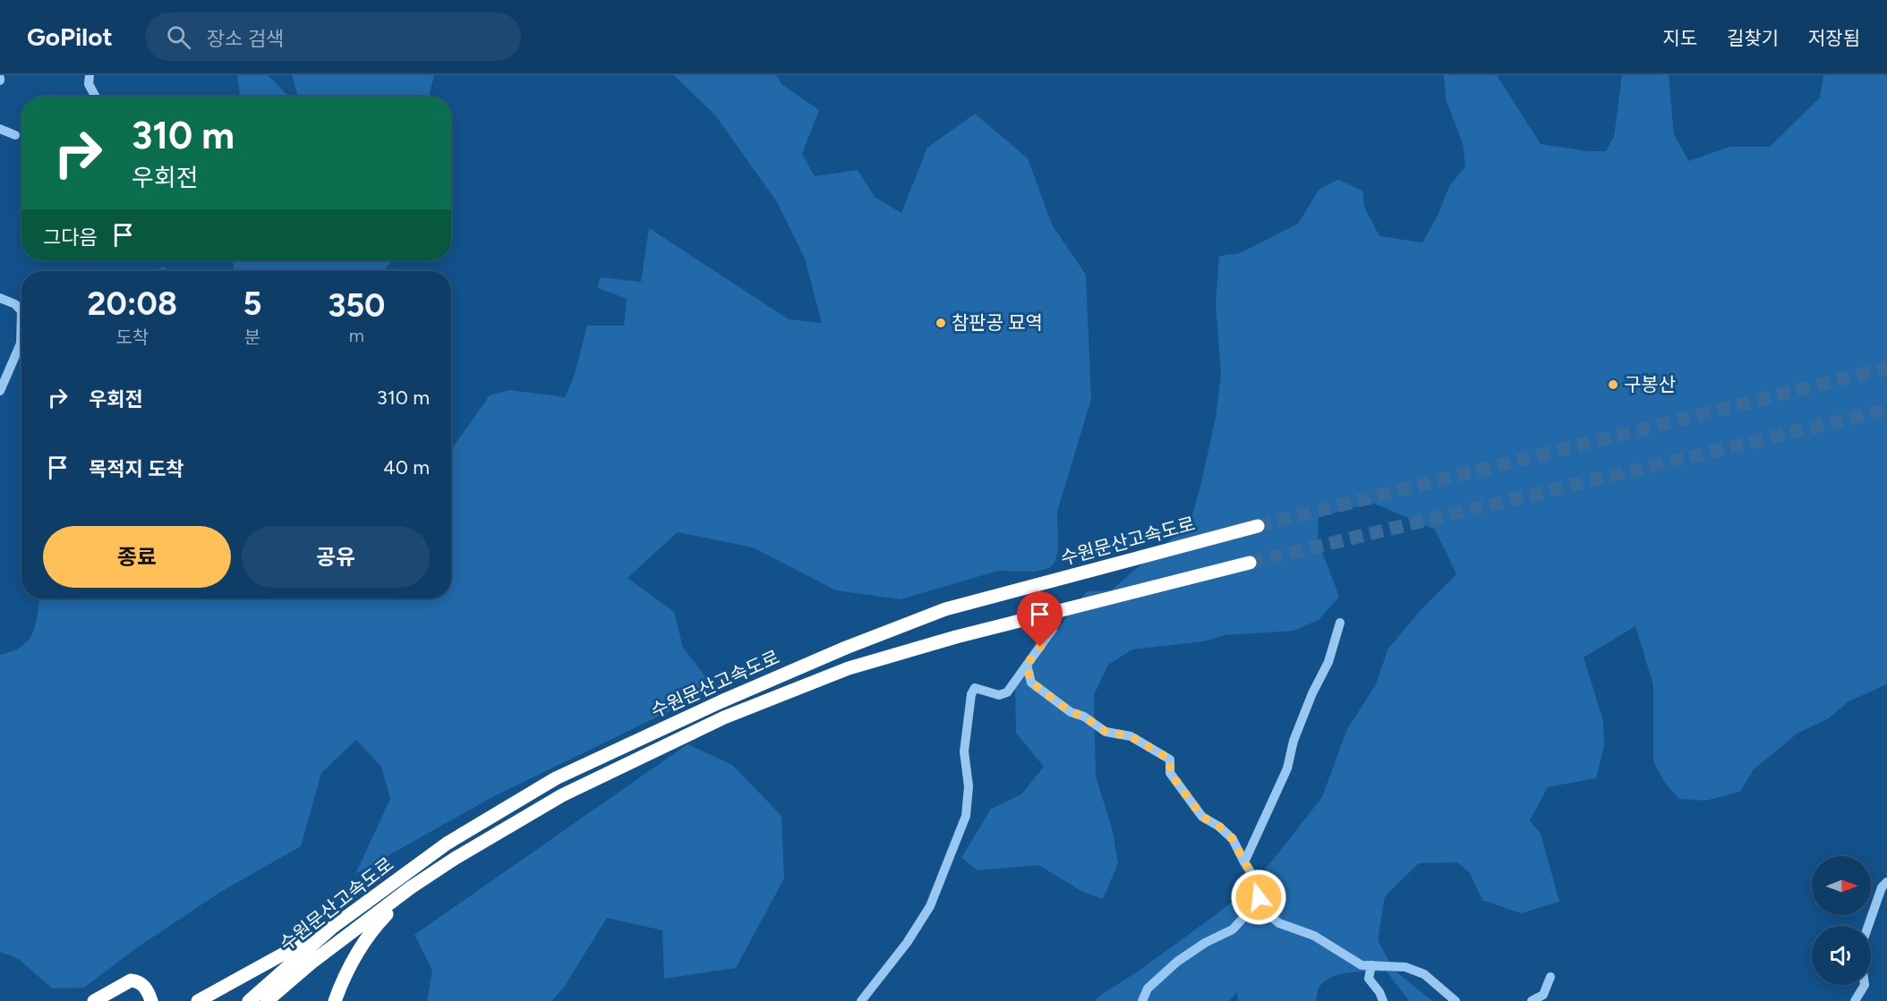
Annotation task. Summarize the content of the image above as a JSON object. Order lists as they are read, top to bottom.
{
  "streets": {
    "highway": ["수원문산고속도로"]
  },
  "places": ["참판공 묘역", "구봉산"],
  "north": "right",
  "page": {
    "header": "GoPilot",
    "search": "장소 검색",
    "nav": ["지도", "길찾기", "저장됨"],
    "turn": ["310 m", "우회전"],
    "then": "그다음",
    "eta": [
      "20:08",
      "도착",
      "5",
      "분",
      "350",
      "m"
    ],
    "list": [
      {
        "name": "우회전",
        "value": "310 m"
      },
      {
        "name": "목적지 도착",
        "value": "40 m"
      }
    ],
    "buttons": ["종료", "공유"]
  }
}
